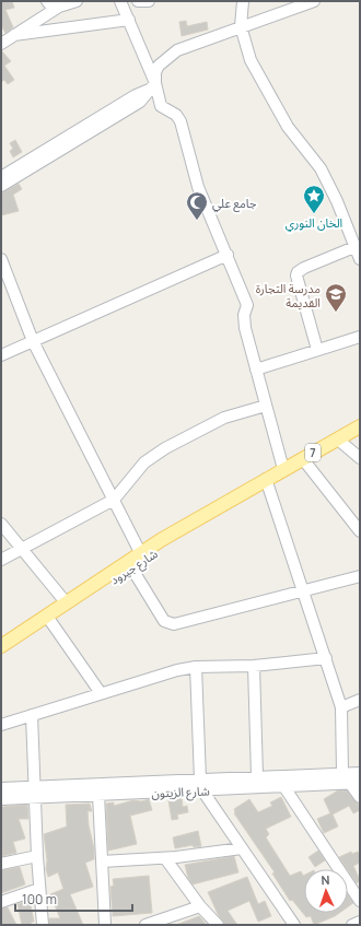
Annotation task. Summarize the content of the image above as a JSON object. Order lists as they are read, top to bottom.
{
  "streets": {
    "main road": ["7", "شارع جيرود"],
    "street": ["شارع الزيتون"]
  },
  "places": {
    "place": ["الخان النوري"],
    "mosque": ["جامع علي"],
    "school or university": ["مدرسة التجارة القديمة"]
  },
  "scale_bar": "100 m",
  "north": "top"
}
